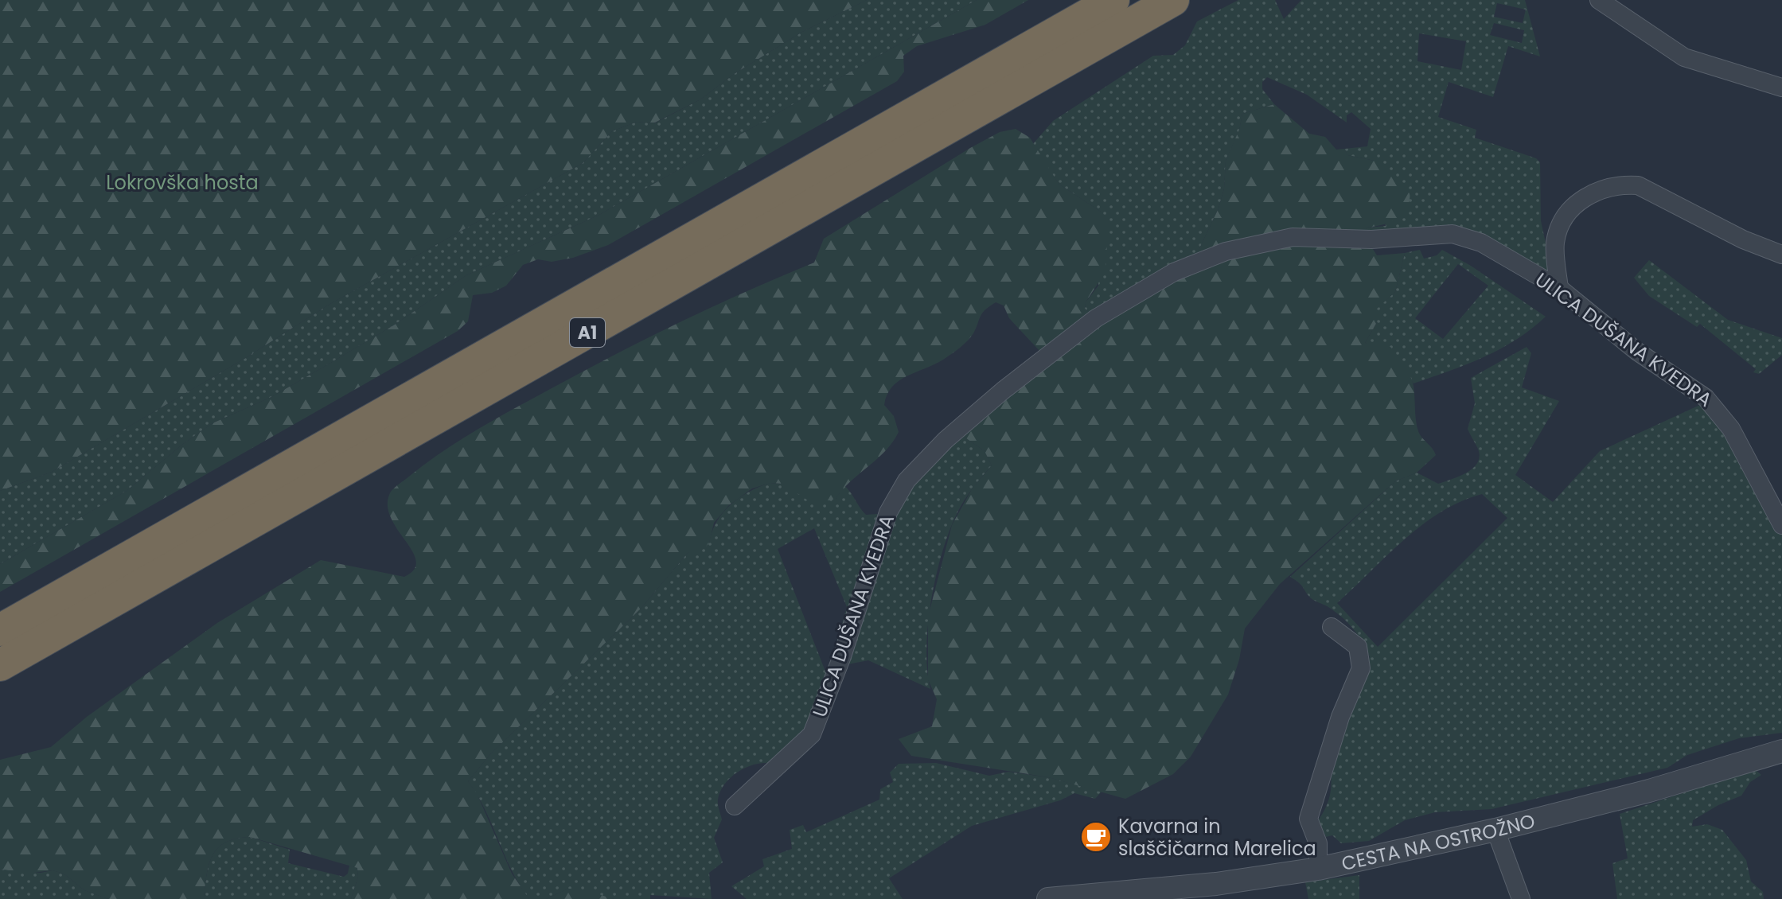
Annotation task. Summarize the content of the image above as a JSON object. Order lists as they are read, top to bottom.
{
  "streets": {
    "highway": ["A1"],
    "street": ["ULICA DUŠANA KVEDRA", "CESTA NA OSTROŽNO"]
  },
  "parks": ["Lokrovška hosta"],
  "places": {
    "cafe": ["Kavarna in slaščičarna Marelica"]
  }
}
